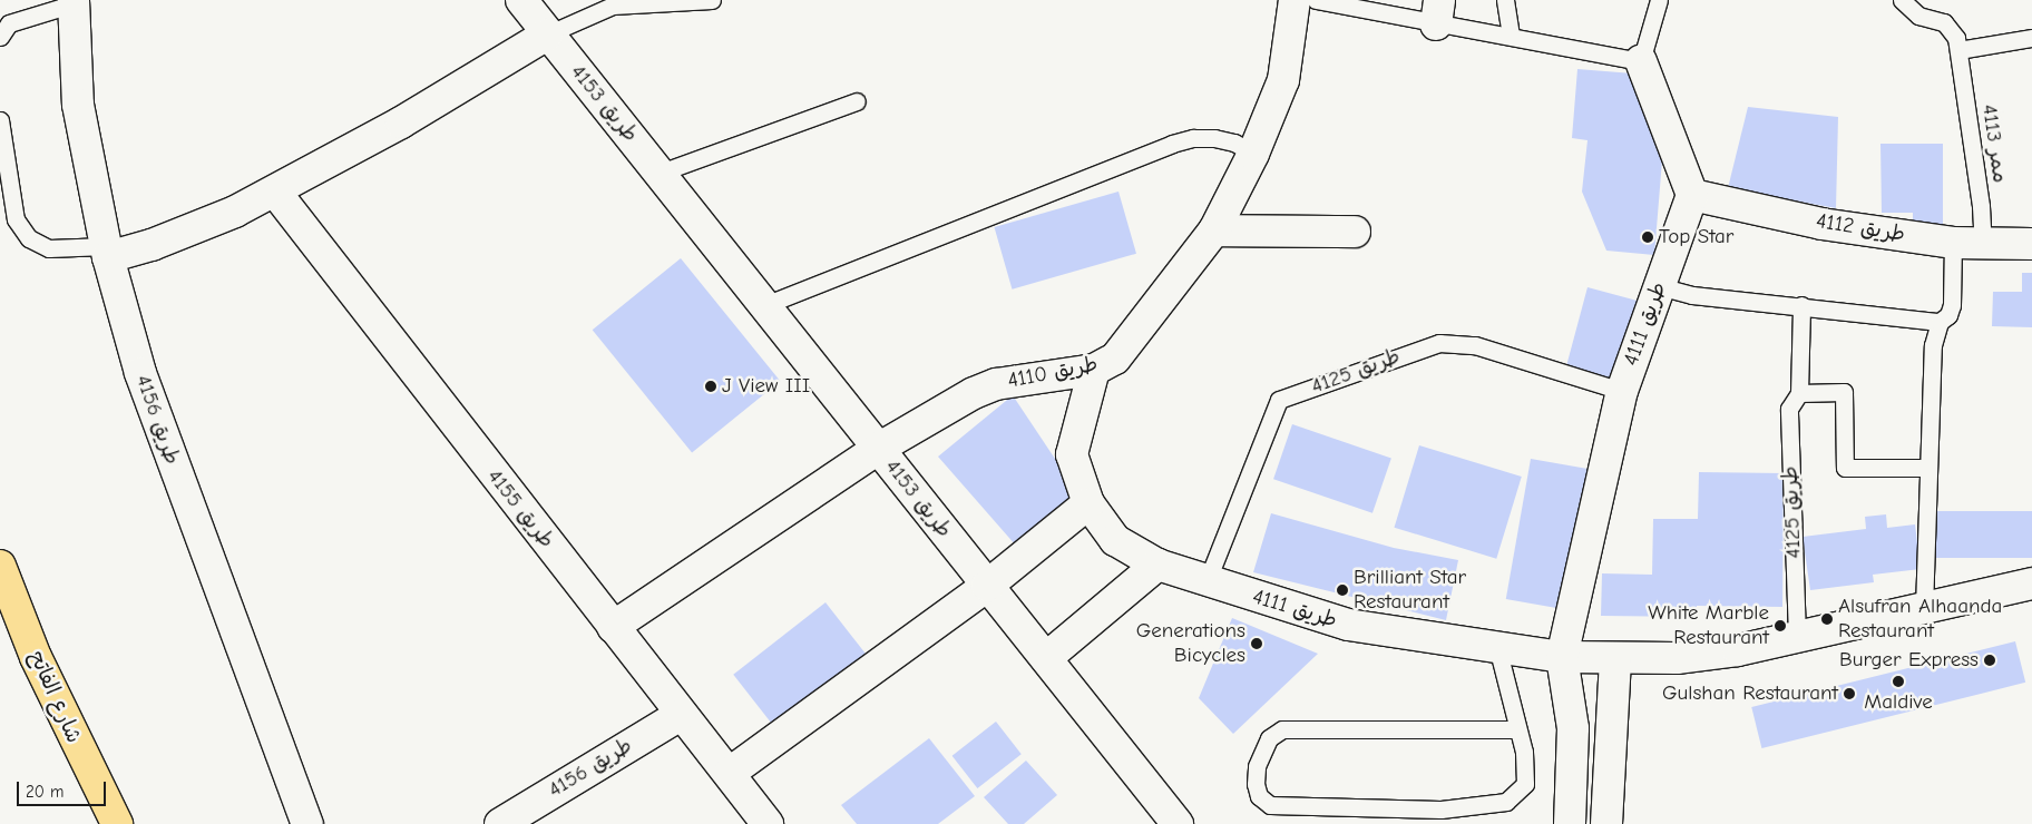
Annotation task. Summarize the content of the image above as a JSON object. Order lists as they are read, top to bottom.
{
  "streets": {
    "main road": ["شارع الفاتح"],
    "street": [
      "طريق 4153",
      "طريق 4112",
      "طريق 4111",
      "طريق 4110",
      "طريق 4156",
      "طريق 4155"
    ],
    "lane": ["ممر 4113", "طريق 4125"]
  },
  "crossings": [
    ["طريق 4153", "طريق 4110"],
    ["ممر 4113", "طريق 4112"],
    ["طريق 4112", "طريق 4111"],
    ["طريق 4111", "طريق 4125"],
    ["طريق 4111", "طريق 4110"],
    ["طريق 4110", "طريق 4155"],
    ["طريق 4156", "طريق 4155"]
  ],
  "places": [
    "Top Star",
    "J View III",
    "Brilliant Star Restaurant",
    "Alsufran Alhaanda Restaurant",
    "White Marble Restaurant",
    "Generations Bicycles",
    "Burger Express",
    "Maldive",
    "Gulshan Restaurant"
  ],
  "scale_bar": "20 m"
}
